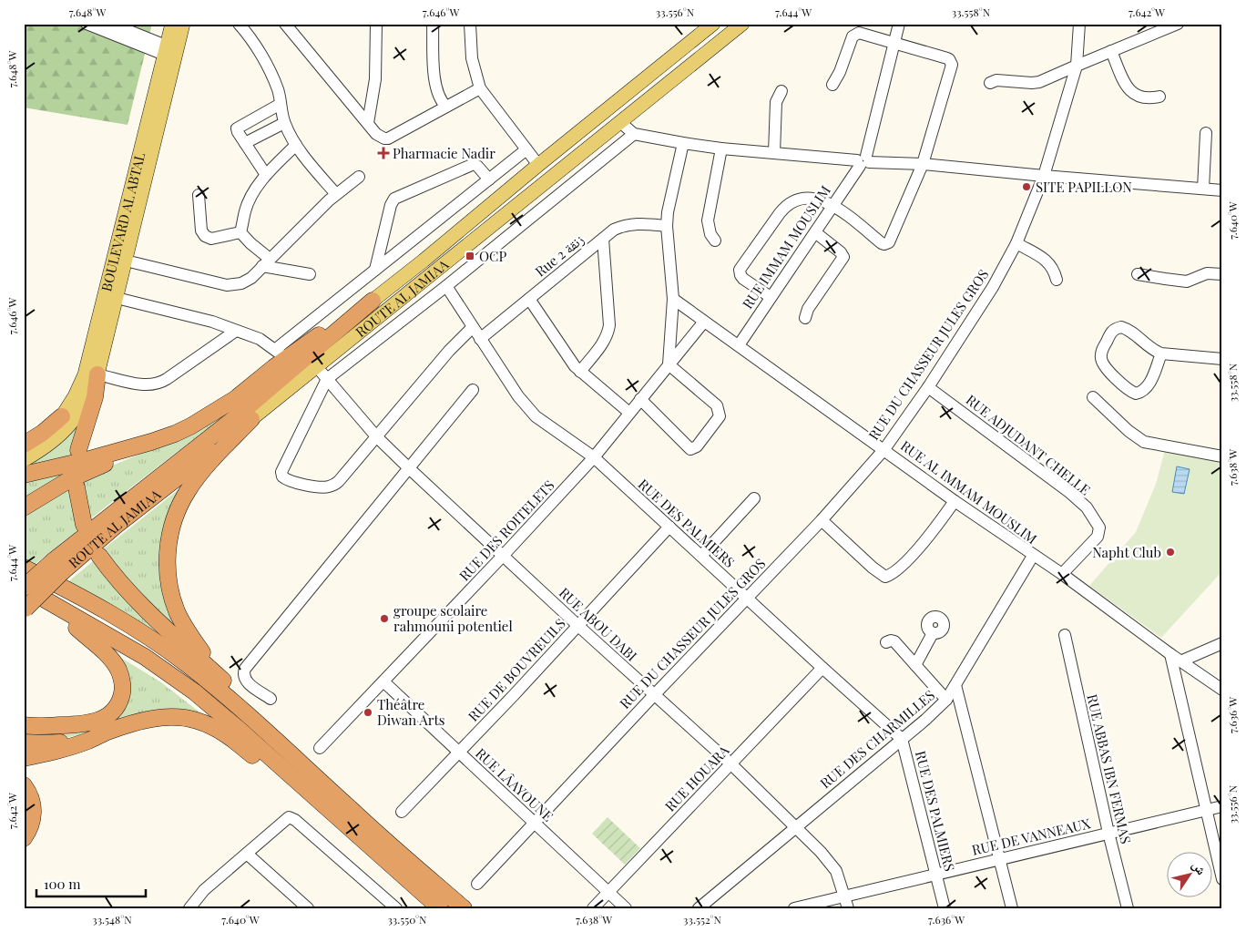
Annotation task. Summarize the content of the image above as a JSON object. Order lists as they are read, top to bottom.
{
  "streets": {
    "highway": ["ROUTE AL JAMIAA"],
    "main road": ["BOULEVARD AL ABTAL"],
    "street": [
      "RUE IMMAM MOUSLIM",
      "Rue 2 زنقة",
      "RUE DU CHASSEUR JULES GROS",
      "RUE ADJUDANT CHELLE",
      "RUE AL IMMAM MOUSLIM",
      "RUE DES PALMIERS",
      "RUE DES ROITELETS",
      "RUE ABOU DABI",
      "RUE DE BOUVREUILS",
      "RUE DES CHARMILLES",
      "RUE ABBAS IBN FERMAS",
      "RUE HOUARA",
      "RUE LÂAYOUNE",
      "RUE DE VANNEAUX"
    ]
  },
  "crossings": [
    ["RUE IMMAM MOUSLIM", "RUE AL IMMAM MOUSLIM"],
    ["Rue 2 زنقة", "RUE DES PALMIERS"],
    ["ROUTE AL JAMIAA", "RUE ABOU DABI"],
    ["RUE DU CHASSEUR JULES GROS", "RUE ADJUDANT CHELLE"],
    ["RUE DU CHASSEUR JULES GROS", "RUE AL IMMAM MOUSLIM"],
    ["RUE DU CHASSEUR JULES GROS", "RUE DES PALMIERS"],
    ["RUE DU CHASSEUR JULES GROS", "RUE ABOU DABI"],
    ["RUE DU CHASSEUR JULES GROS", "RUE LÂAYOUNE"],
    ["RUE ADJUDANT CHELLE", "RUE AL IMMAM MOUSLIM"],
    ["RUE AL IMMAM MOUSLIM", "RUE DES ROITELETS"],
    ["RUE AL IMMAM MOUSLIM", "RUE DES CHARMILLES"],
    ["RUE DES PALMIERS", "RUE DES ROITELETS"],
    ["RUE DES PALMIERS", "RUE DE BOUVREUILS"],
    ["RUE DES PALMIERS", "RUE DES CHARMILLES"],
    ["RUE DES PALMIERS", "RUE HOUARA"],
    ["RUE DES PALMIERS", "RUE DE VANNEAUX"],
    ["RUE DES ROITELETS", "RUE ABOU DABI"],
    ["RUE DES ROITELETS", "RUE LÂAYOUNE"],
    ["RUE ABOU DABI", "RUE DE BOUVREUILS"],
    ["RUE ABOU DABI", "RUE DES CHARMILLES"],
    ["RUE ABOU DABI", "RUE HOUARA"],
    ["RUE ABOU DABI", "RUE DE VANNEAUX"],
    ["RUE DE BOUVREUILS", "RUE LÂAYOUNE"],
    ["RUE ABBAS IBN FERMAS", "RUE DE VANNEAUX"],
    ["RUE HOUARA", "RUE LÂAYOUNE"]
  ],
  "places": {
    "health": ["Pharmacie Nadir"],
    "other": [
      "SITE PAPILLON",
      "Napht Club",
      "groupe scolaire rahmouni potentiel",
      "Théâtre Diwan Arts"
    ],
    "transit": ["OCP"]
  },
  "scale_bar": "100 m",
  "north": "top right",
  "coordinates": [
    "7.648°W",
    "7.646°W",
    "33.556°N",
    "7.644°W",
    "33.558°N",
    "7.642°W",
    "7.640°W",
    "7.638°W",
    "7.636°W",
    "33.548°N",
    "33.550°N",
    "33.552°N"
  ]
}
